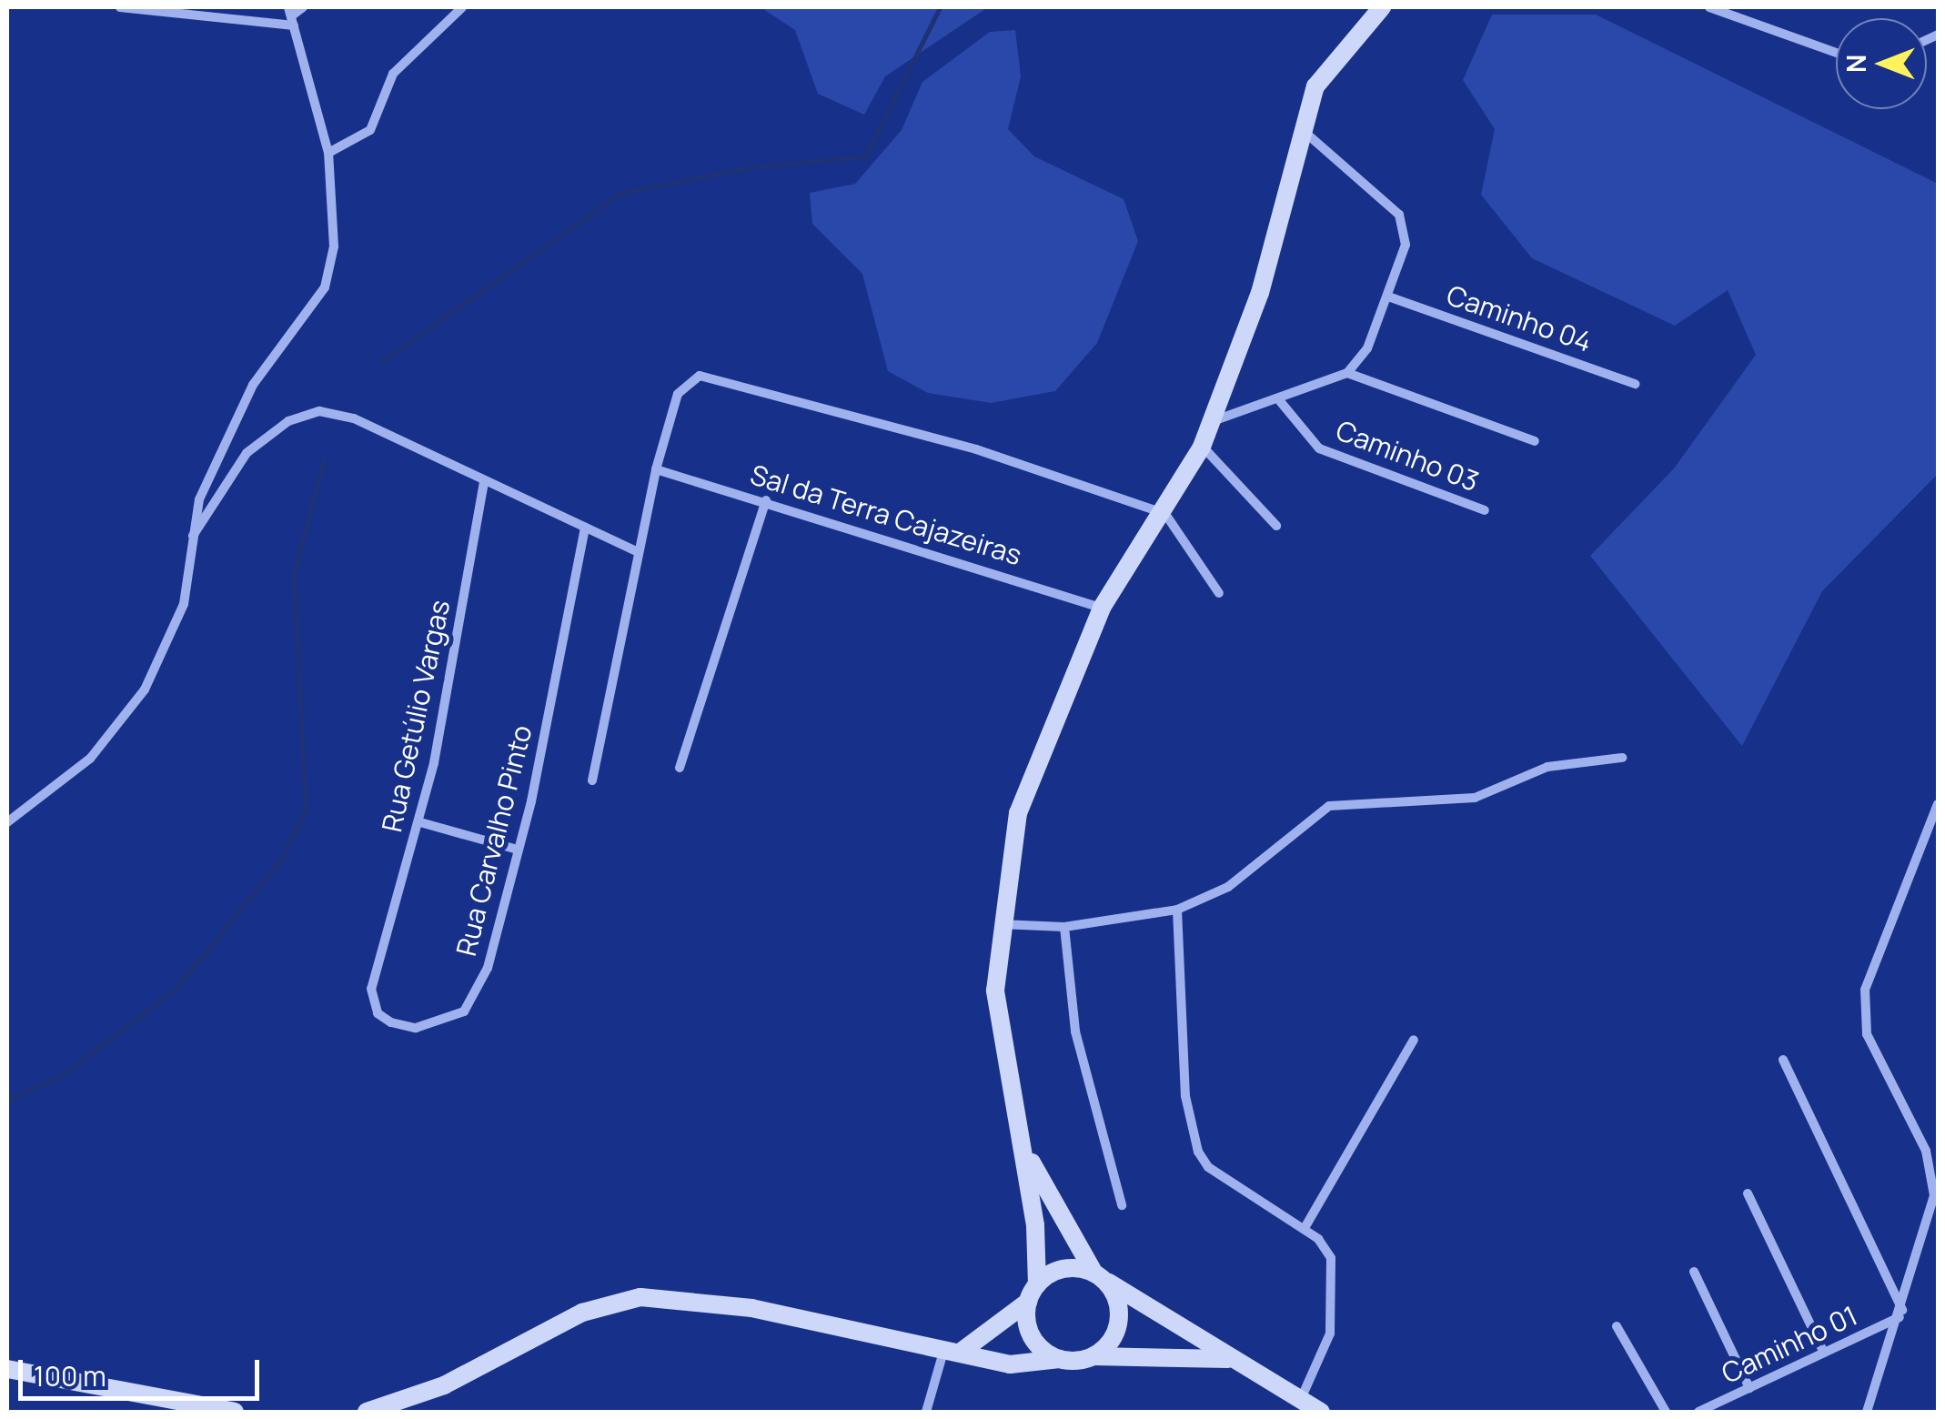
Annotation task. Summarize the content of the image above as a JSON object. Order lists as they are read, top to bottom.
{
  "streets": {
    "street": [
      "Caminho 04",
      "Caminho 03",
      "Sal da Terra Cajazeiras",
      "Rua Getúlio Vargas",
      "Rua Carvalho Pinto",
      "Caminho 01"
    ]
  },
  "crossings": [
    ["Rua Getúlio Vargas", "Rua Carvalho Pinto"]
  ],
  "scale_bar": "100 m",
  "north": "left"
}
